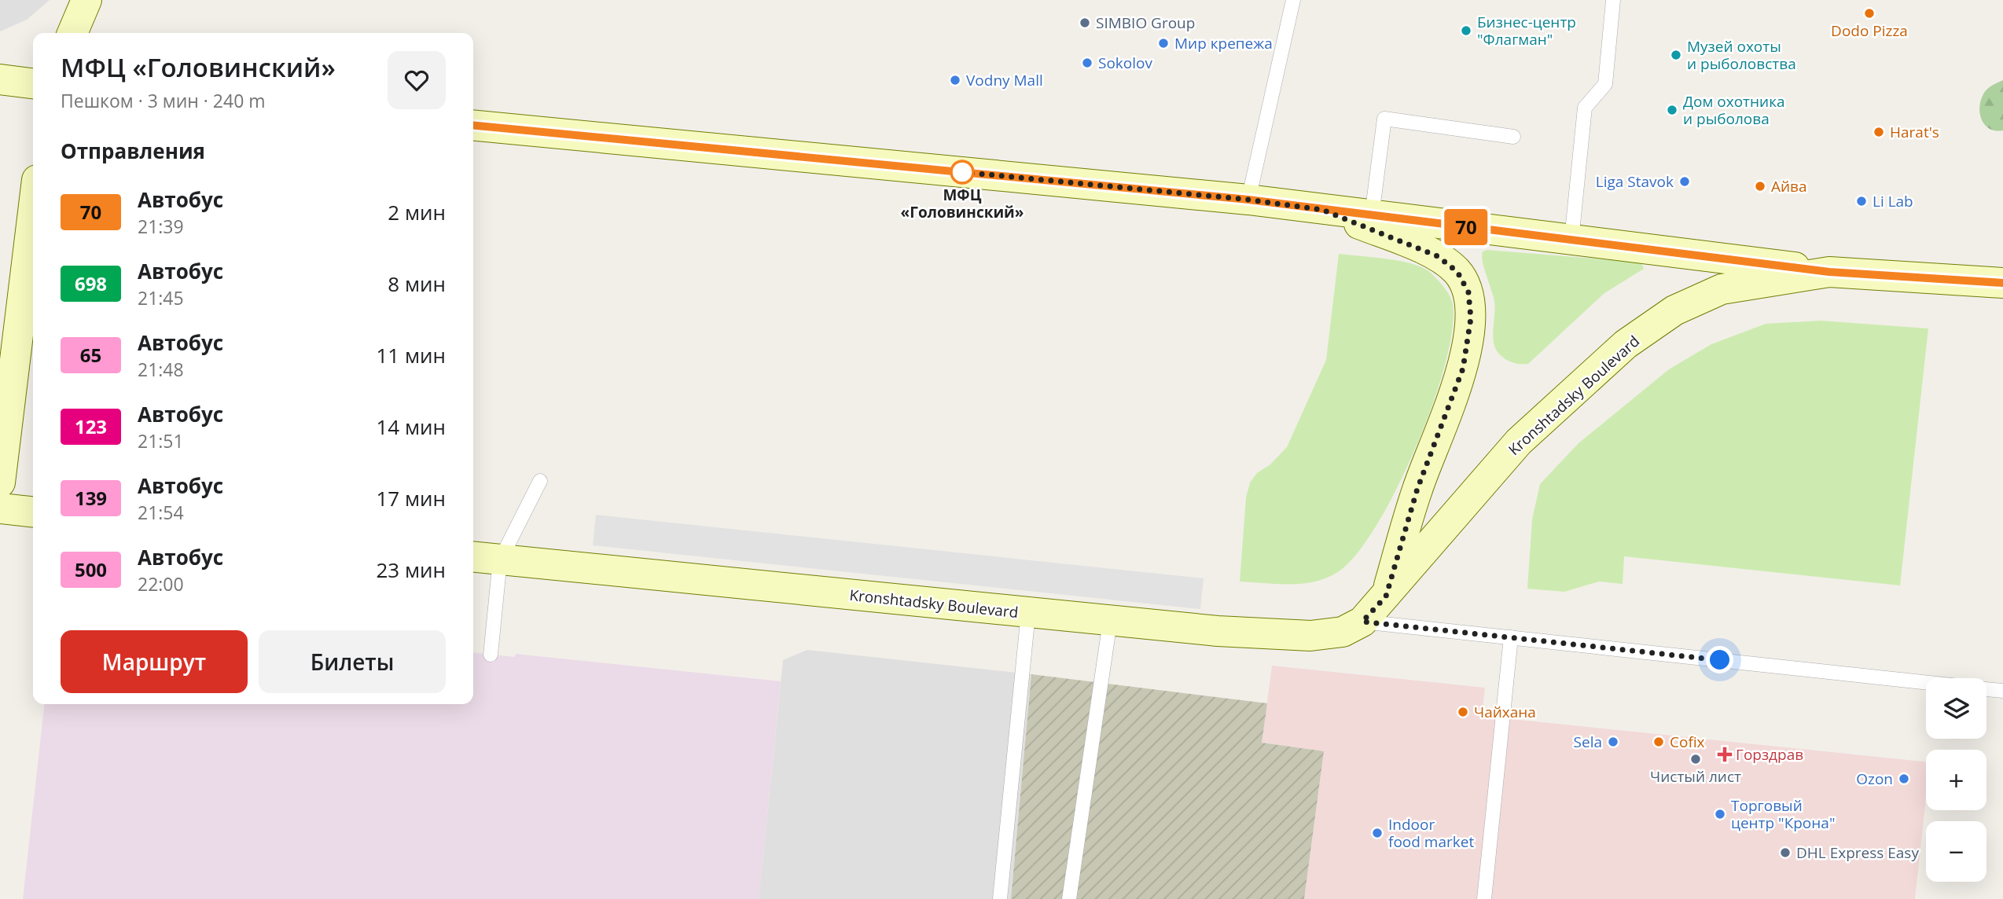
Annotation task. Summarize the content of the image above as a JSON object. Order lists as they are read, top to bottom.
{
  "streets": {
    "main road": ["Kronshtadsky Boulevard"]
  },
  "places": {
    "other": [
      "Dodo Pizza",
      "SIMBIO Group",
      "Бизнес-центр \"Флагман\"",
      "Мир крепежа",
      "Музей охоты и рыболовства",
      "Sokolov",
      "Vodny Mall",
      "Дом охотника и рыболова",
      "Harat's",
      "МФЦ «Головинский»",
      "Liga Stavok",
      "Айва",
      "Li Lab",
      "Чайхана",
      "Sela",
      "Cofix",
      "Чистый лист",
      "Ozon",
      "Торговый центр \"Крона\"",
      "Indoor food market",
      "DHL Express Easy"
    ],
    "health": ["Горздрав"]
  },
  "lines": ["bus line 70"],
  "page": {
    "on_map": "70",
    "heading": [
      ["МФЦ «Головинский»", "Пешком · 3 мин · 240 m"],
      "Отправления"
    ],
    "list": [
      {
        "mark": "70",
        "name": "Автобус",
        "note": "21:39",
        "value": "2 мин"
      },
      {
        "mark": "698",
        "name": "Автобус",
        "note": "21:45",
        "value": "8 мин"
      },
      {
        "mark": "65",
        "name": "Автобус",
        "note": "21:48",
        "value": "11 мин"
      },
      {
        "mark": "123",
        "name": "Автобус",
        "note": "21:51",
        "value": "14 мин"
      },
      {
        "mark": "139",
        "name": "Автобус",
        "note": "21:54",
        "value": "17 мин"
      },
      {
        "mark": "500",
        "name": "Автобус",
        "note": "22:00",
        "value": "23 мин"
      }
    ],
    "buttons": ["Маршрут", "Билеты"],
    "map_buttons": ["+", "−"]
  }
}
